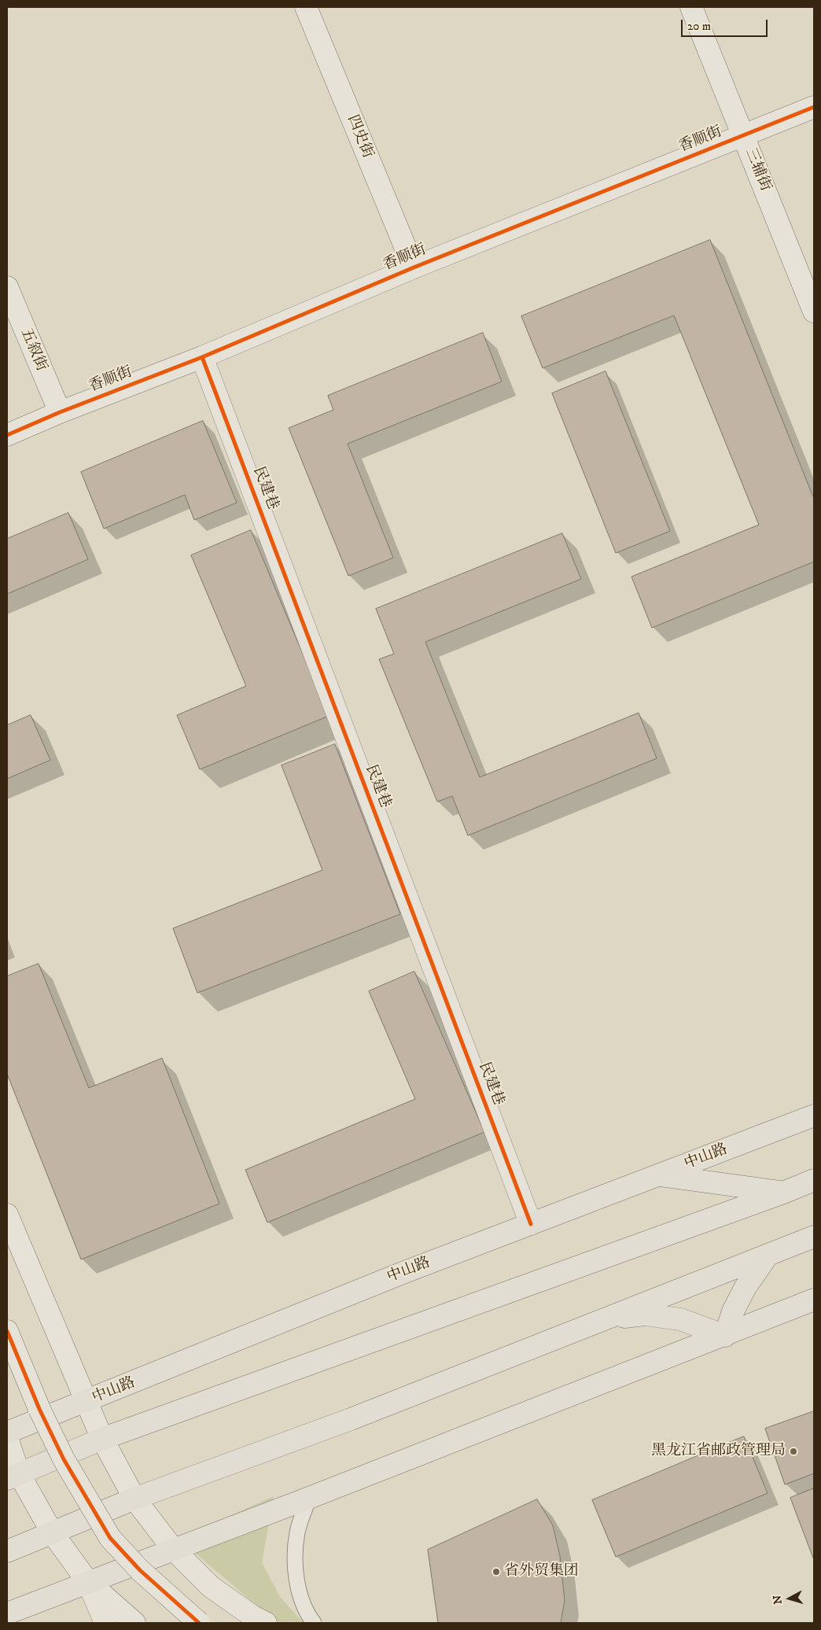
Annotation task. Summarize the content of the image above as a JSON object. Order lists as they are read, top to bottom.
{
  "streets": {
    "main road": ["中山路"],
    "street": [
      "四史街",
      "香顺街",
      "三辅街",
      "五叙街",
      "民建巷"
    ]
  },
  "crossings": [
    ["四史街", "香顺街"],
    ["香顺街", "三辅街"],
    ["香顺街", "五叙街"],
    ["香顺街", "民建巷"],
    ["民建巷", "中山路"]
  ],
  "places": ["黑龙江省邮政管理局", "省外贸集团"],
  "scale_bar": "20 m",
  "north": "left"
}
